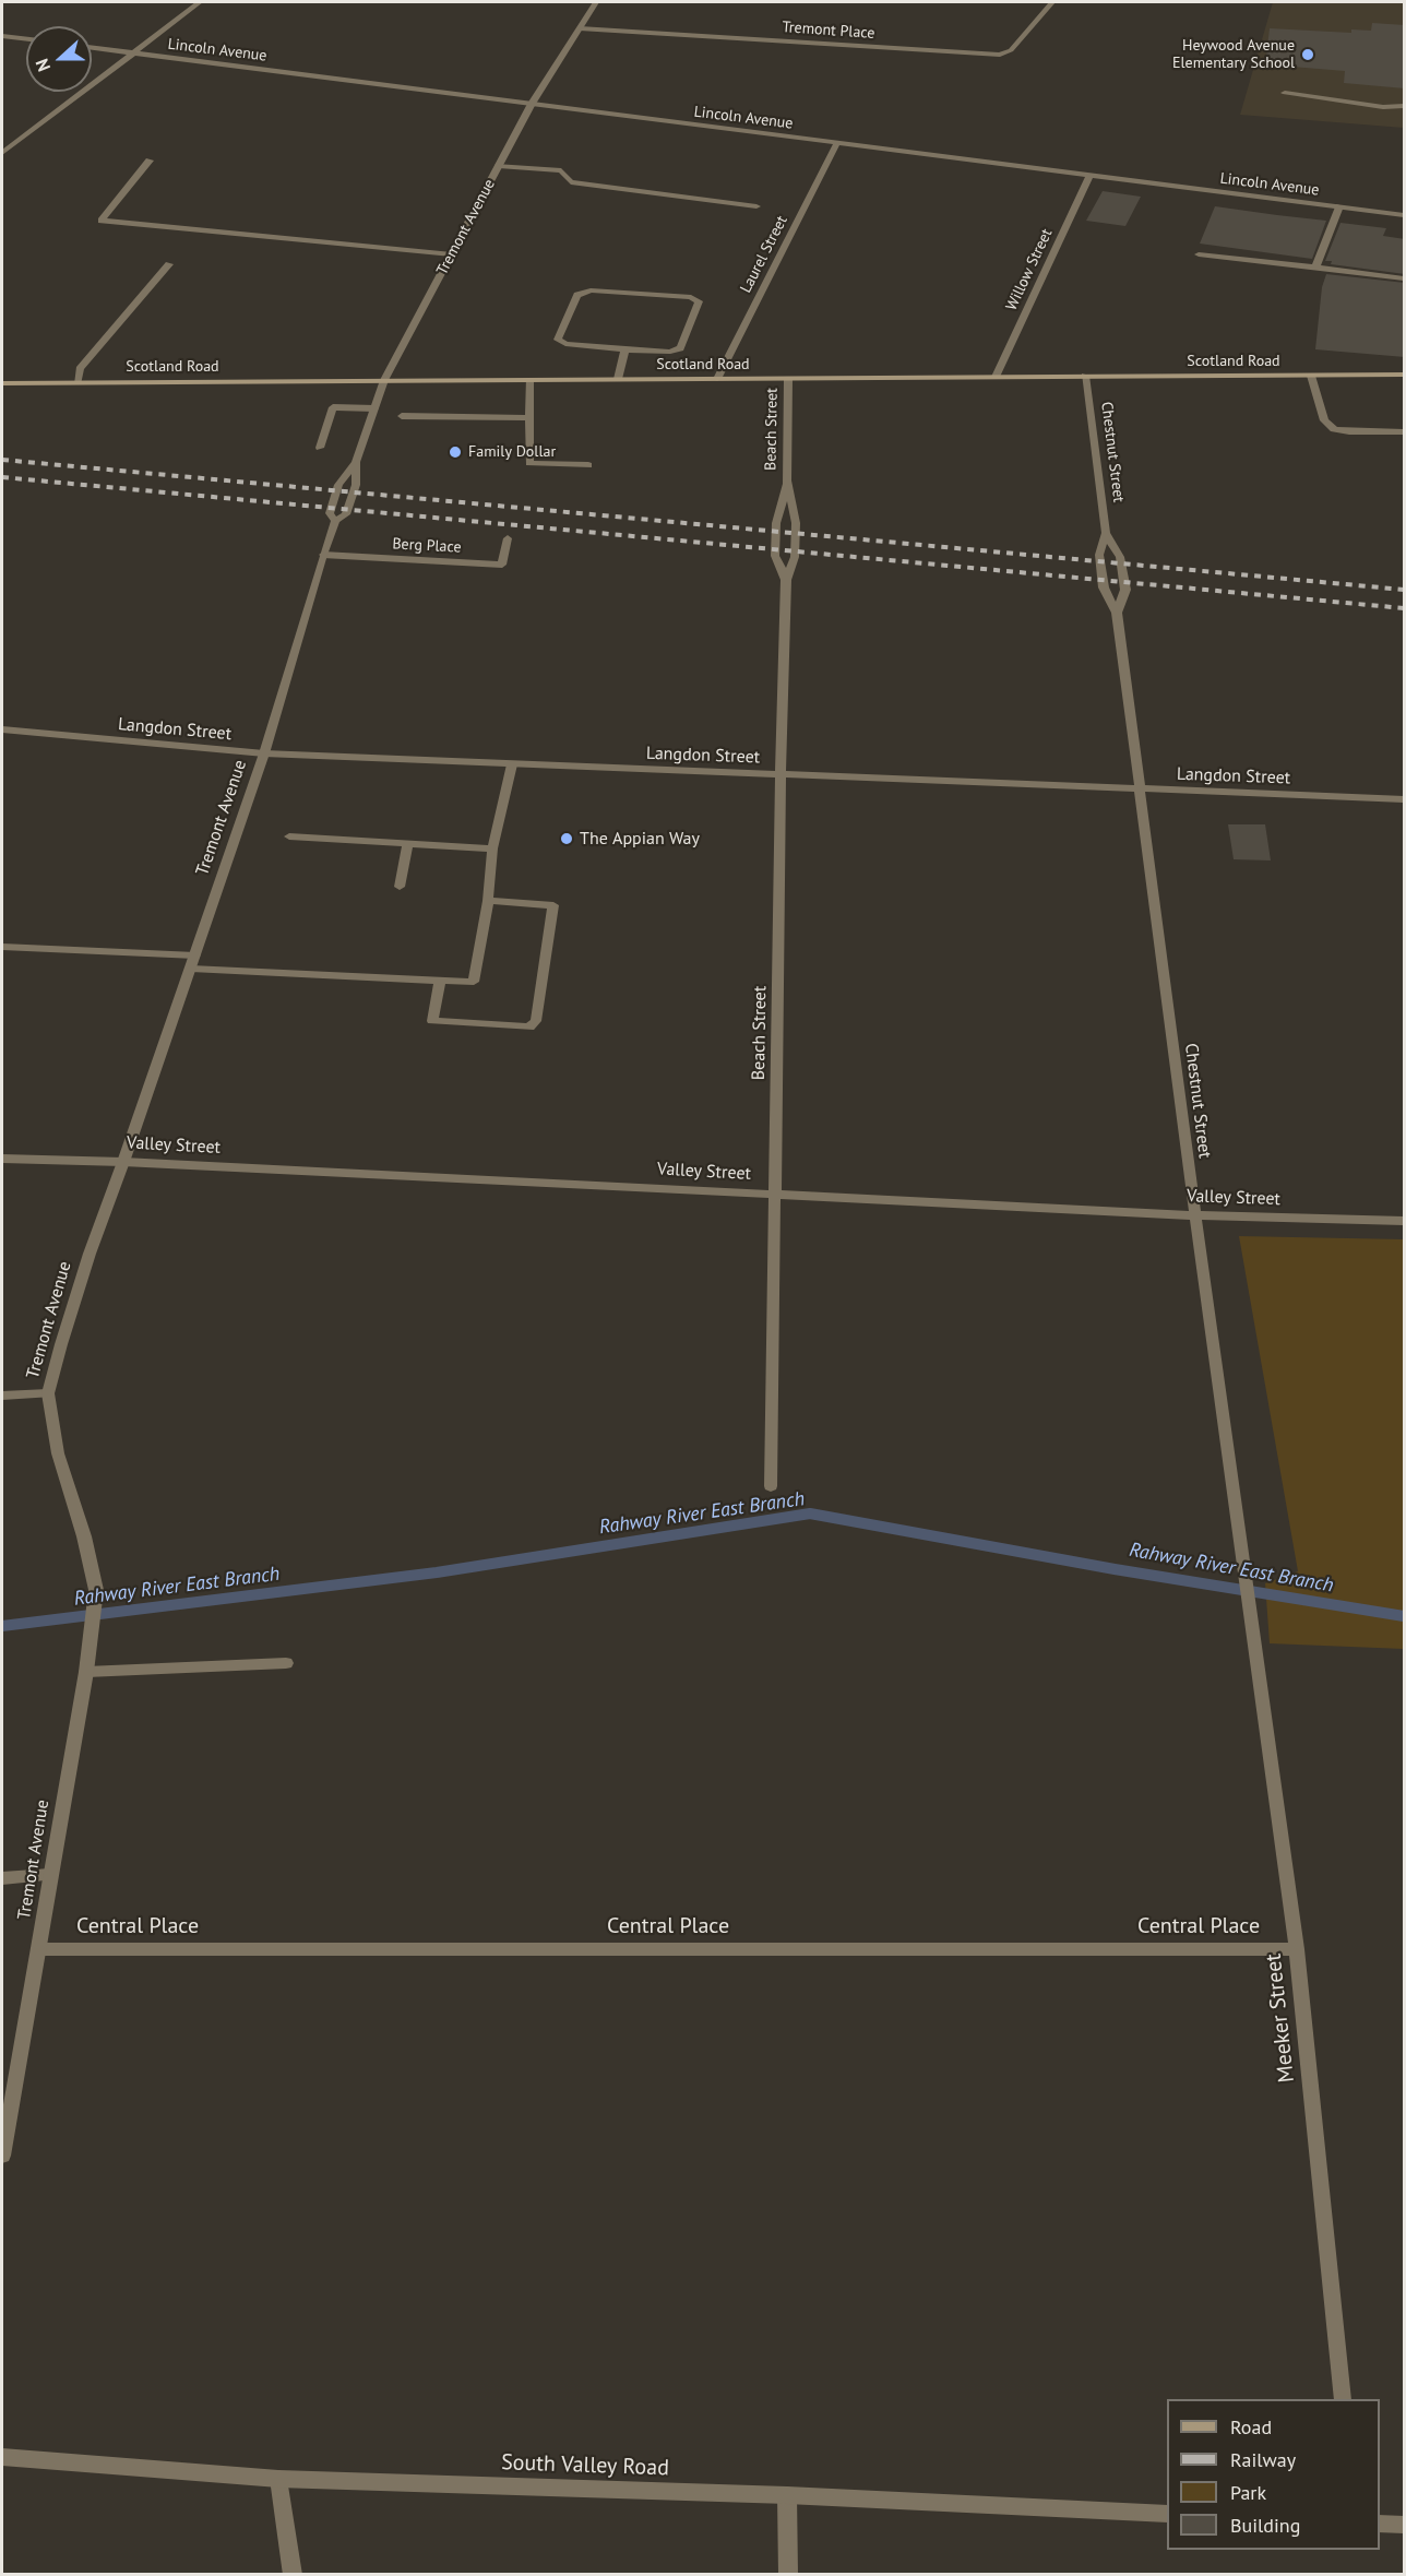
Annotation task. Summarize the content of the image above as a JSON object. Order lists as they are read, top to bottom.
{
  "streets": {
    "main road": ["Scotland Road"],
    "street": [
      "Tremont Place",
      "Lincoln Avenue",
      "Tremont Avenue",
      "Laurel Street",
      "Willow Street",
      "Beach Street",
      "Chestnut Street",
      "Berg Place",
      "Langdon Street",
      "Valley Street",
      "Central Place",
      "Meeker Street",
      "South Valley Road"
    ]
  },
  "crossings": [
    ["Tremont Place", "Tremont Avenue"],
    ["Lincoln Avenue", "Tremont Avenue"],
    ["Lincoln Avenue", "Laurel Street"],
    ["Lincoln Avenue", "Willow Street"],
    ["Tremont Avenue", "Scotland Road"],
    ["Tremont Avenue", "Berg Place"],
    ["Tremont Avenue", "Langdon Street"],
    ["Tremont Avenue", "Valley Street"],
    ["Tremont Avenue", "Central Place"],
    ["Laurel Street", "Scotland Road"],
    ["Willow Street", "Scotland Road"],
    ["Scotland Road", "Beach Street"],
    ["Scotland Road", "Chestnut Street"],
    ["Beach Street", "Langdon Street"],
    ["Beach Street", "Valley Street"],
    ["Chestnut Street", "Langdon Street"],
    ["Chestnut Street", "Valley Street"],
    ["Chestnut Street", "Meeker Street"],
    ["Central Place", "Meeker Street"]
  ],
  "water": ["Rahway River East Branch"],
  "places": ["Heywood Avenue Elementary School", "Family Dollar", "The Appian Way"],
  "legend": [
    "Road",
    "Railway",
    "Park",
    "Building"
  ],
  "north": "left"
}
